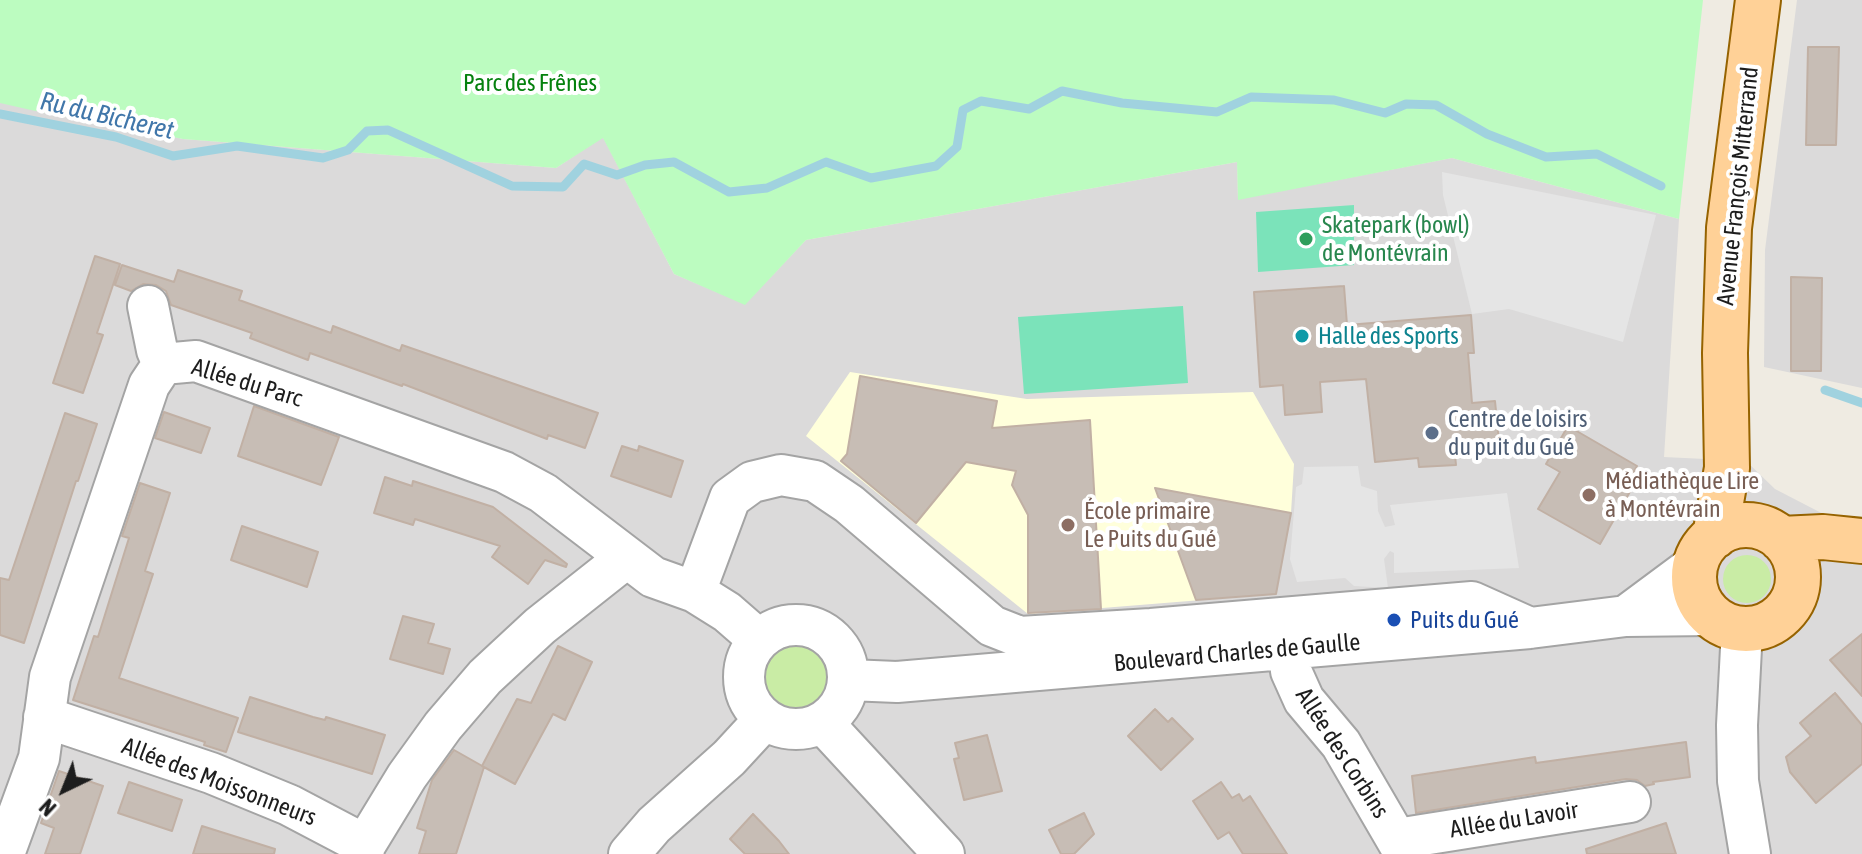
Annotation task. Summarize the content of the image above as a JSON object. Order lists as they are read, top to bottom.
{
  "streets": {
    "main road": ["Avenue François Mitterrand"],
    "street": [
      "Allée du Parc",
      "Boulevard Charles de Gaulle",
      "Allée des Corbins",
      "Allée des Moissonneurs",
      "Allée du Lavoir"
    ]
  },
  "crossings": [
    ["Avenue François Mitterrand", "Boulevard Charles de Gaulle"],
    ["Allée du Parc", "Boulevard Charles de Gaulle"],
    ["Allée du Parc", "Allée des Moissonneurs"],
    ["Boulevard Charles de Gaulle", "Allée des Corbins"],
    ["Allée des Corbins", "Allée du Lavoir"]
  ],
  "water": ["Ru du Bicheret"],
  "parks": ["Parc des Frênes"],
  "places": [
    "Skatepark (bowl) de Montévrain",
    "Halle des Sports",
    "Centre de loisirs du puit du Gué",
    "Médiathèque Lire à Montévrain",
    "École primaire Le Puits du Gué",
    "Puits du Gué"
  ],
  "north": "bottom left"
}
